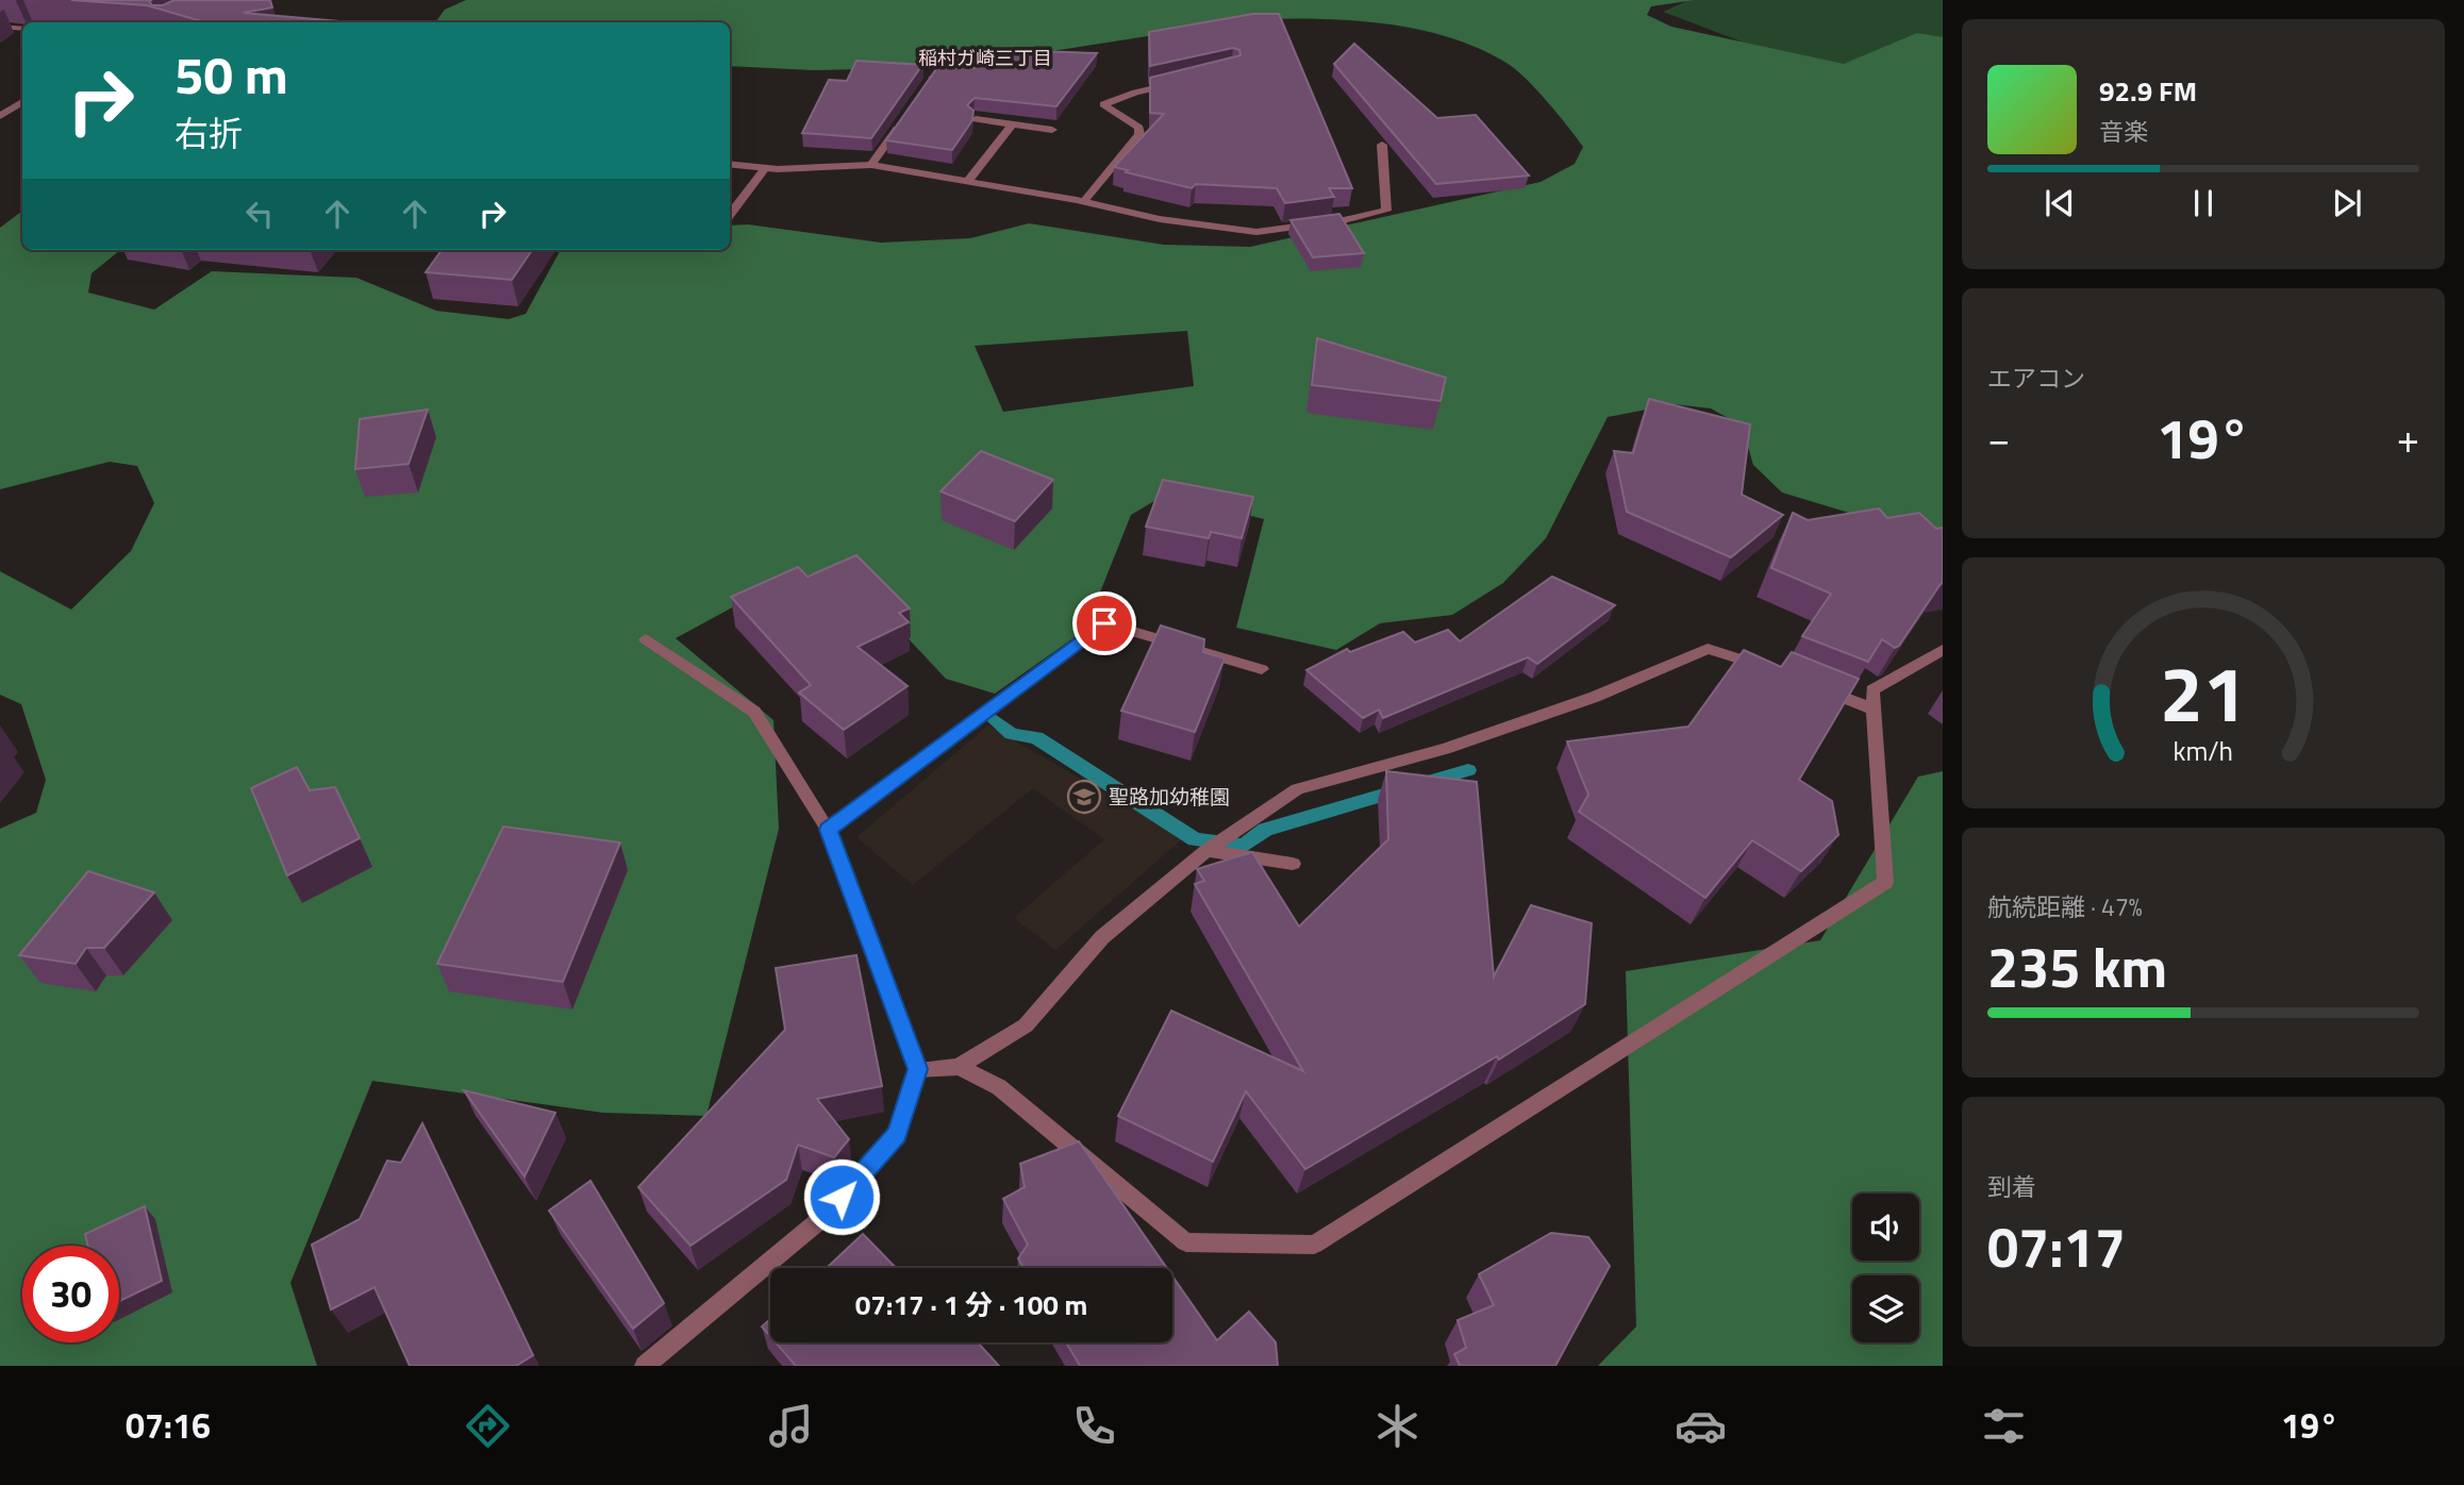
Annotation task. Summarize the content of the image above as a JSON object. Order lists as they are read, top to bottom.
{
  "districts": ["稲村ガ崎三丁目"],
  "places": {
    "school or university": ["聖路加幼稚園"]
  },
  "page": {
    "turn": ["50 m", "右折"],
    "song": ["92.9 FM", "音楽"],
    "tile": [
      "エアコン",
      ["航続距離 · 47%", "235 km"],
      ["到着", "07:17"]
    ],
    "heat": ["−", "19°", "+"],
    "limit": "30",
    "trip": "07:17 · 1 分 · 100 m",
    "tabs": ["07:16", "19°"],
    "gauge": ["21", "km/h"]
  }
}
